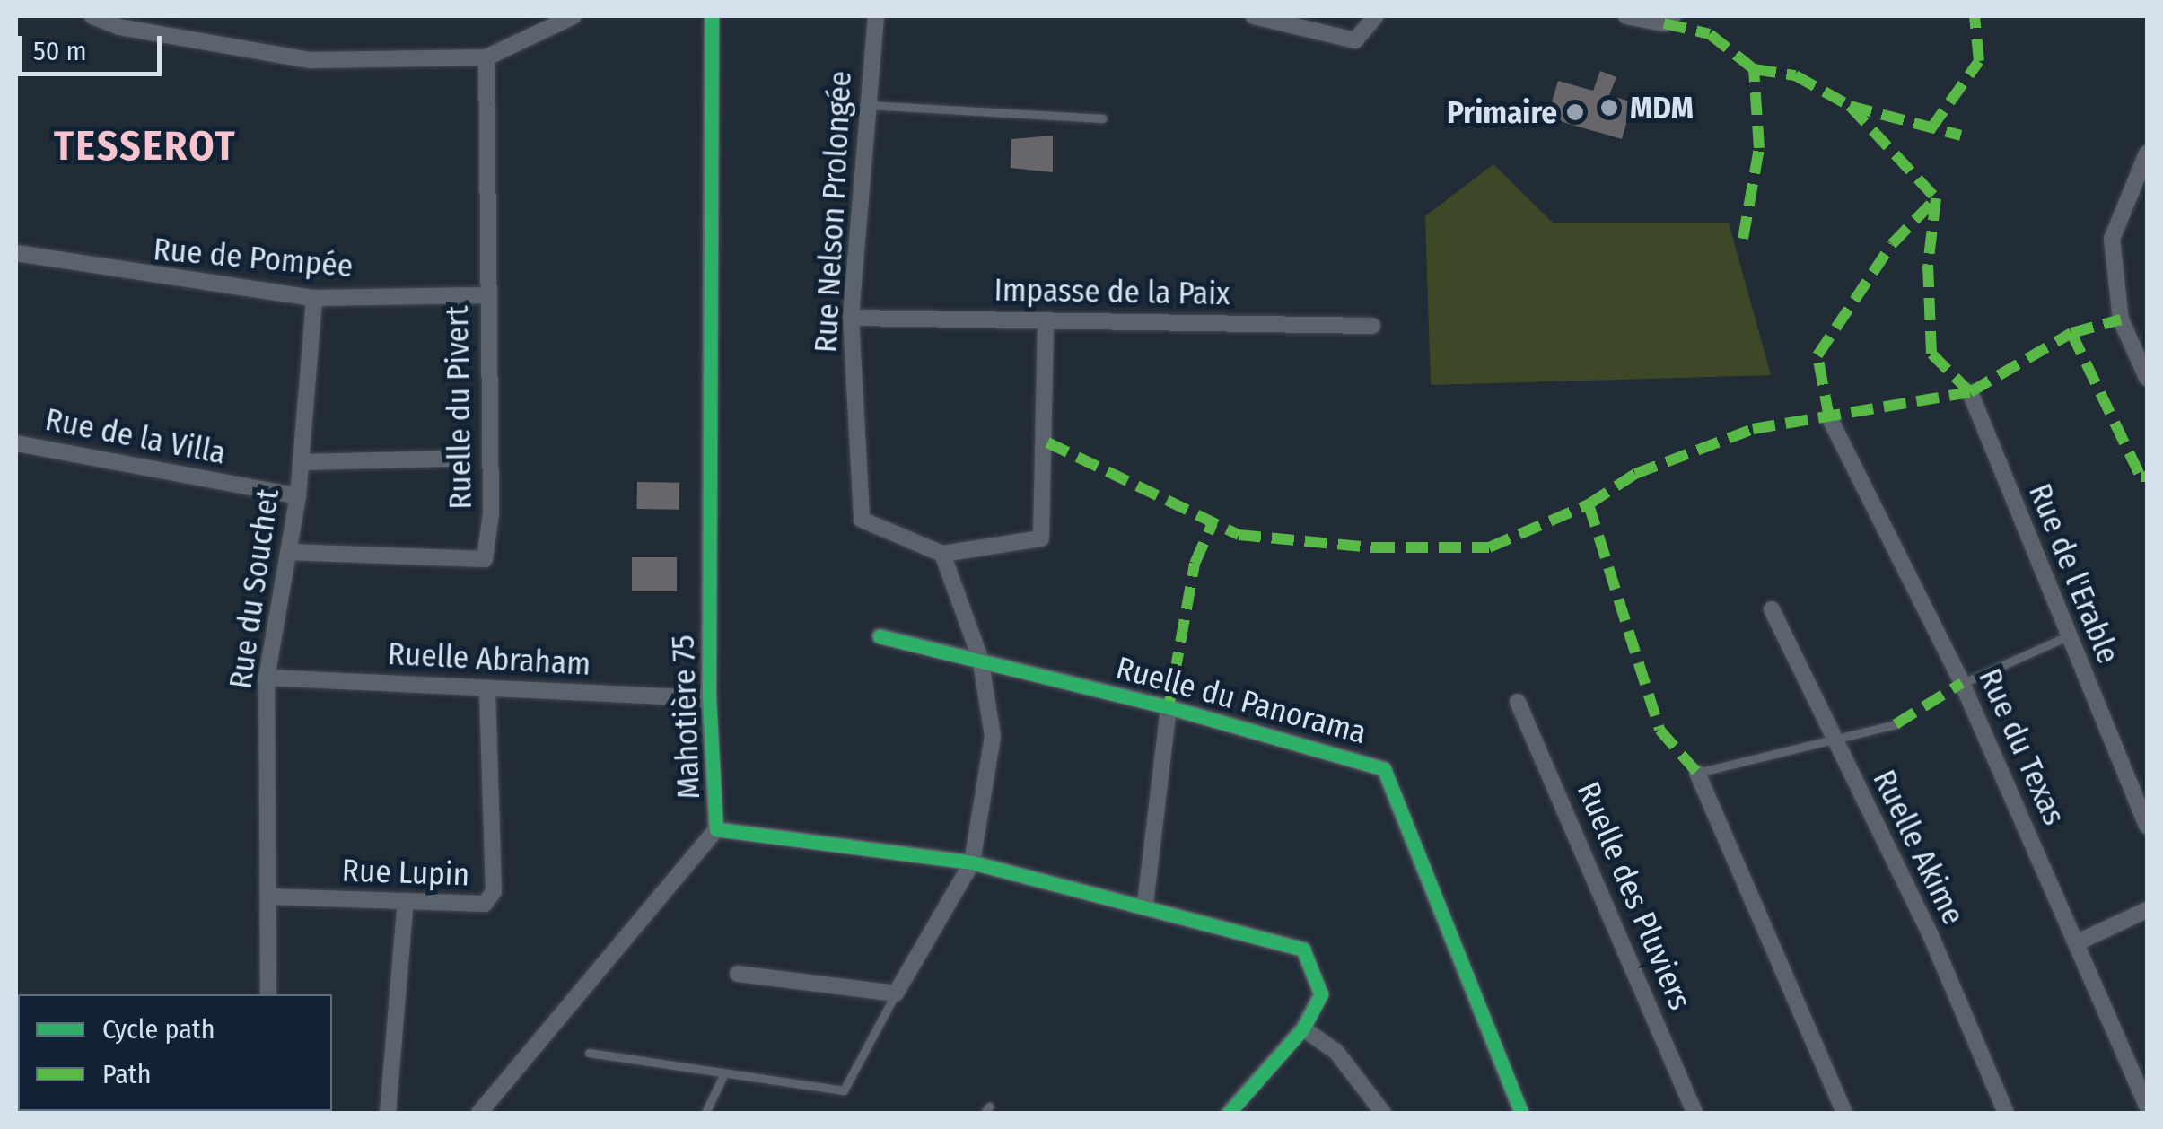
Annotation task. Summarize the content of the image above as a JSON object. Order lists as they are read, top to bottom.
{
  "streets": {
    "street": [
      "Rue Nelson Prolongée",
      "Rue de Pompée",
      "Impasse de la Paix",
      "Ruelle du Pivert",
      "Rue de la Villa",
      "Rue de l'Erable",
      "Rue du Souchet",
      "Ruelle Abraham",
      "Ruelle du Panorama",
      "Mahotière 75",
      "Rue du Texas",
      "Ruelle Akime",
      "Rue Lupin",
      "Ruelle des Pluviers"
    ]
  },
  "crossings": [
    ["Rue Nelson Prolongée", "Impasse de la Paix"],
    ["Rue de Pompée", "Ruelle du Pivert"],
    ["Rue de Pompée", "Rue du Souchet"],
    ["Ruelle du Pivert", "Rue du Souchet"],
    ["Rue de la Villa", "Rue du Souchet"],
    ["Rue du Souchet", "Ruelle Abraham"],
    ["Rue du Souchet", "Rue Lupin"],
    ["Ruelle Abraham", "Mahotière 75"],
    ["Ruelle Abraham", "Rue Lupin"]
  ],
  "districts": ["TESSEROT"],
  "places": ["MDM", "Primaire"],
  "legend": ["Cycle path", "Path"],
  "scale_bar": "50 m"
}
